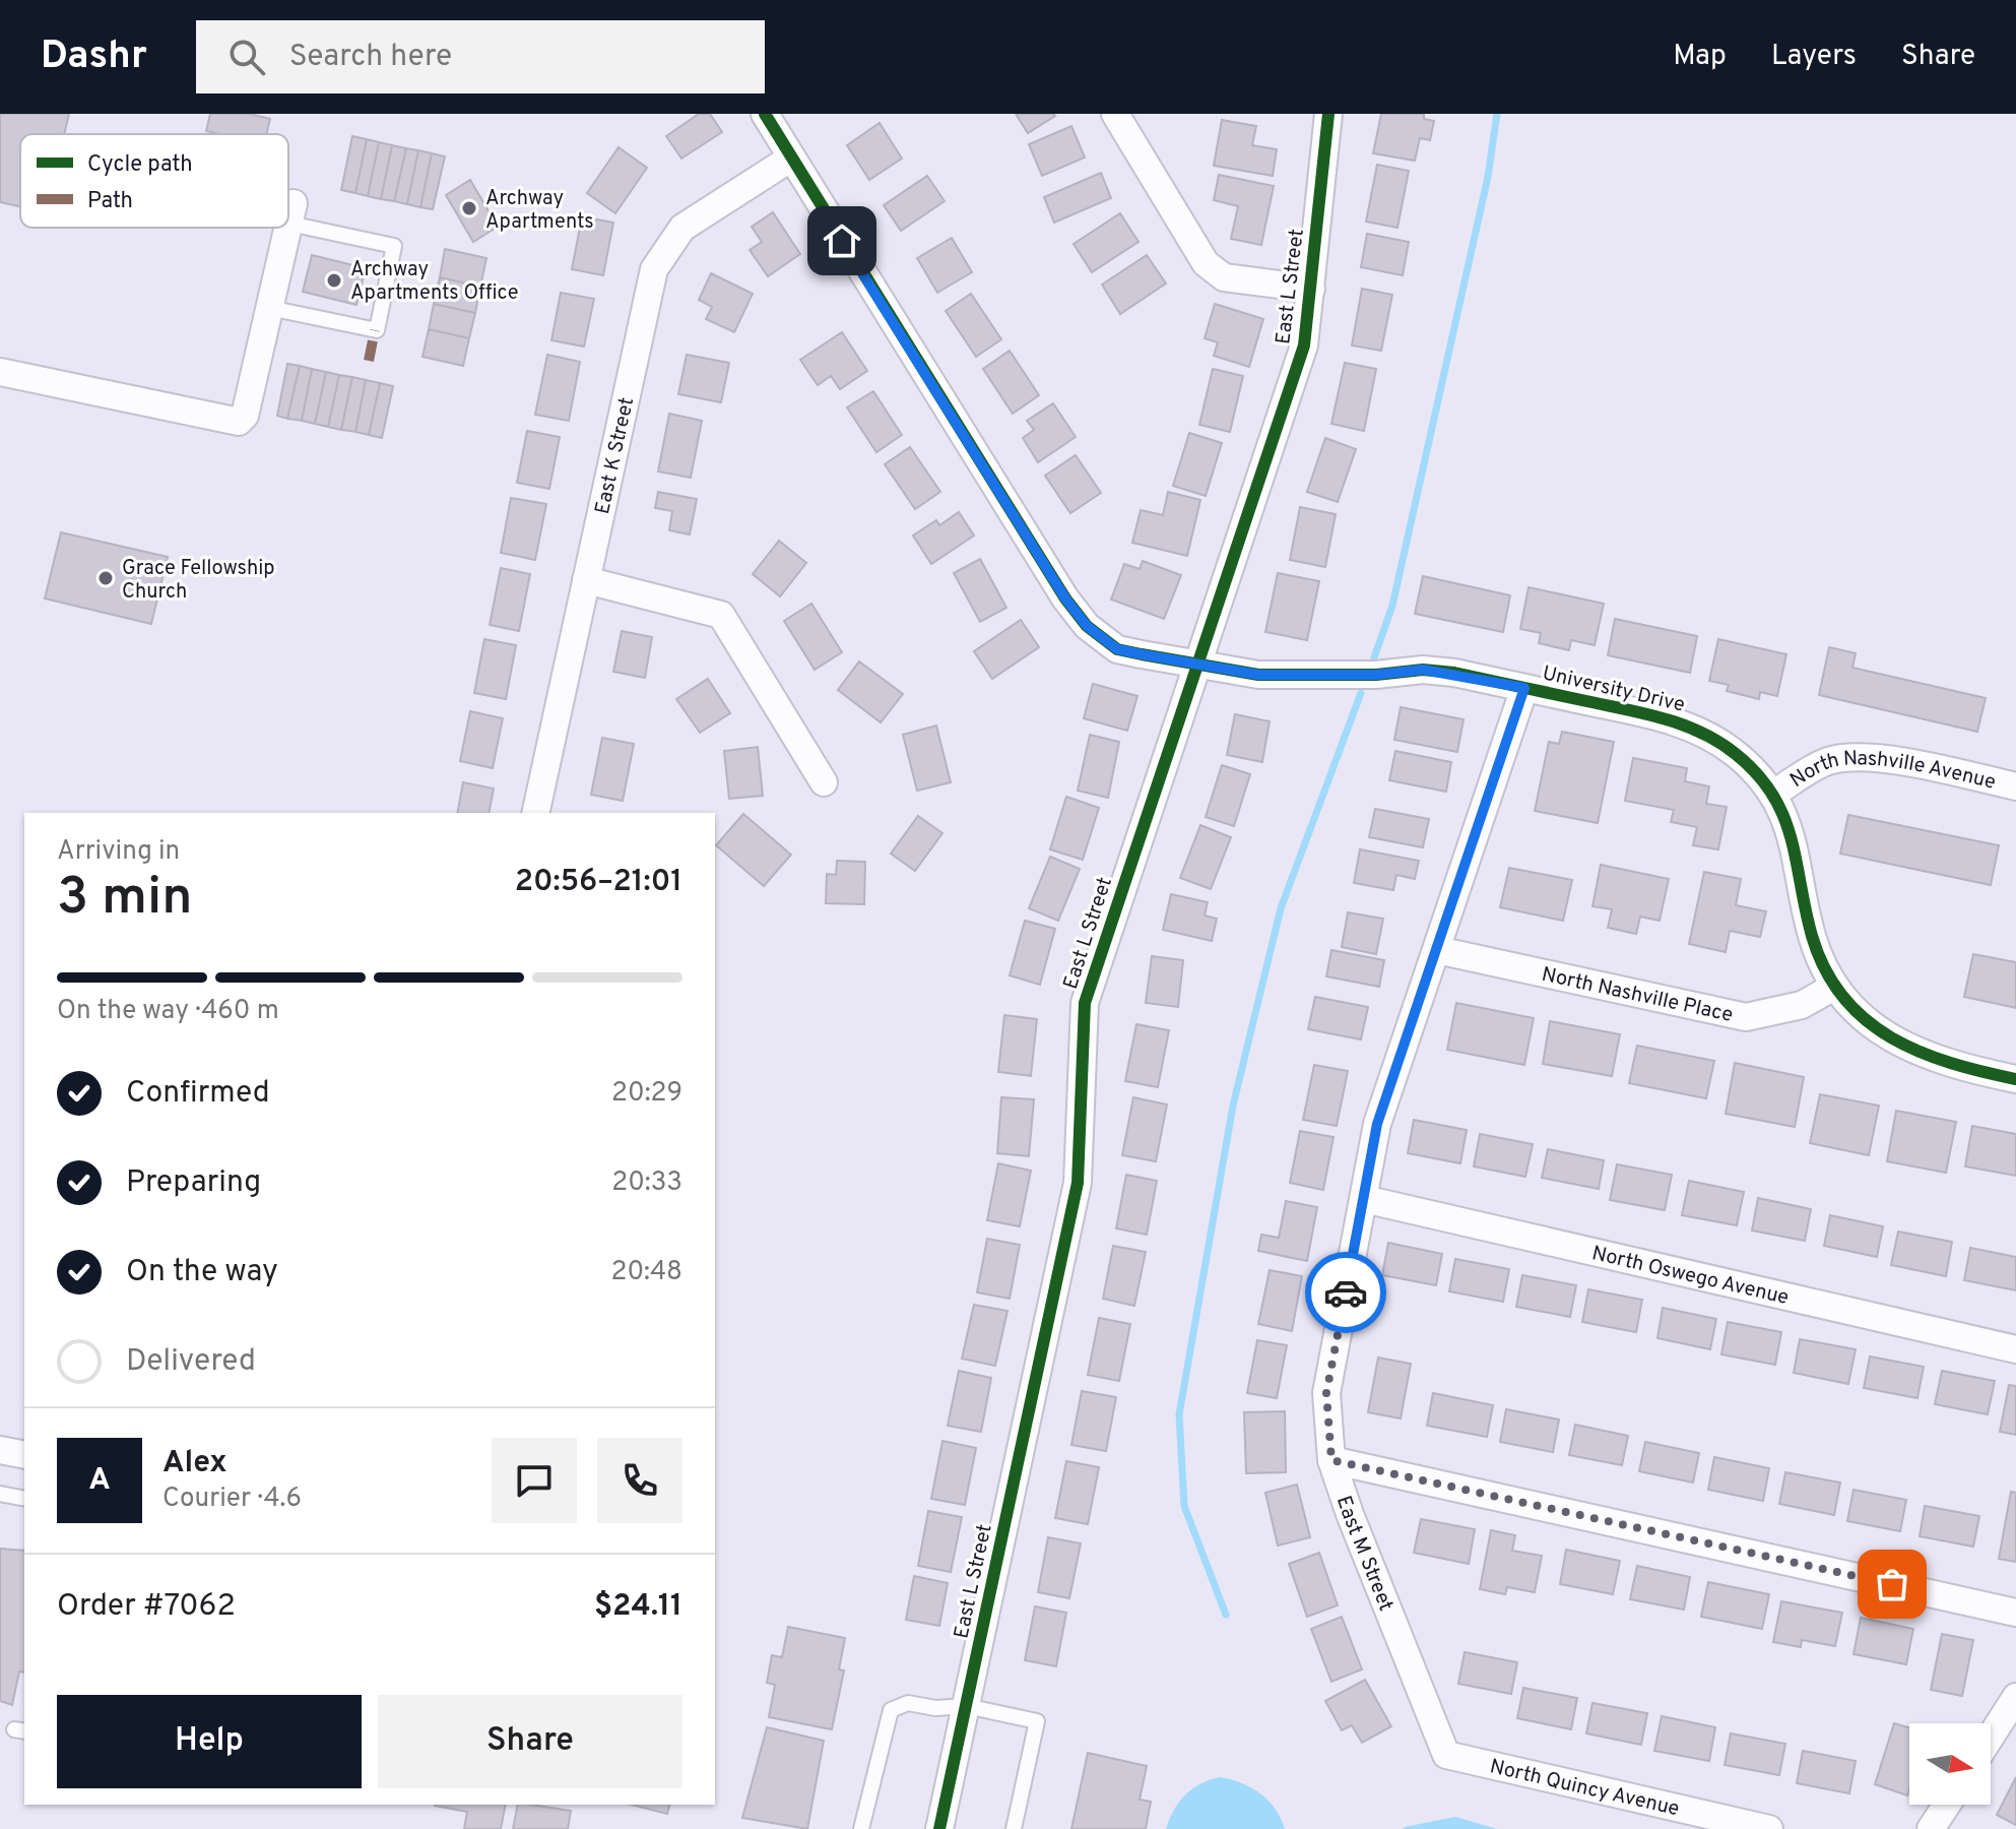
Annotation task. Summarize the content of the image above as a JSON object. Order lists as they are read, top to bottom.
{
  "streets": {
    "street": [
      "East L Street",
      "East K Street",
      "University Drive",
      "North Nashville Avenue",
      "North Nashville Place",
      "North Oswego Avenue",
      "East M Street",
      "North Quincy Avenue"
    ]
  },
  "crossings": [
    ["East L Street", "University Drive"],
    ["East K Street", "University Drive"],
    ["University Drive", "North Nashville Avenue"],
    ["University Drive", "North Nashville Place"],
    ["University Drive", "East M Street"],
    ["North Nashville Place", "East M Street"],
    ["North Oswego Avenue", "East M Street"],
    ["East M Street", "North Quincy Avenue"]
  ],
  "places": ["Archway Apartments", "Archway Apartments Office", "Grace Fellowship Church"],
  "legend": ["Cycle path", "Path"],
  "north": "right",
  "page": {
    "header": "Dashr",
    "search": "Search here",
    "nav": ["Map", "Layers", "Share"],
    "heading": ["3 min", "Arriving in", "20:56–21:01"],
    "panel": [
      "Alex",
      "Courier · 4.6",
      "Order #7062",
      "$24.11"
    ],
    "bar": "On the way · 460 m",
    "list": [
      ["Confirmed", "20:29"],
      ["Preparing", "20:33"],
      ["On the way", "20:48"],
      "Delivered"
    ],
    "round": "A",
    "buttons": ["Help", "Share"]
  }
}
